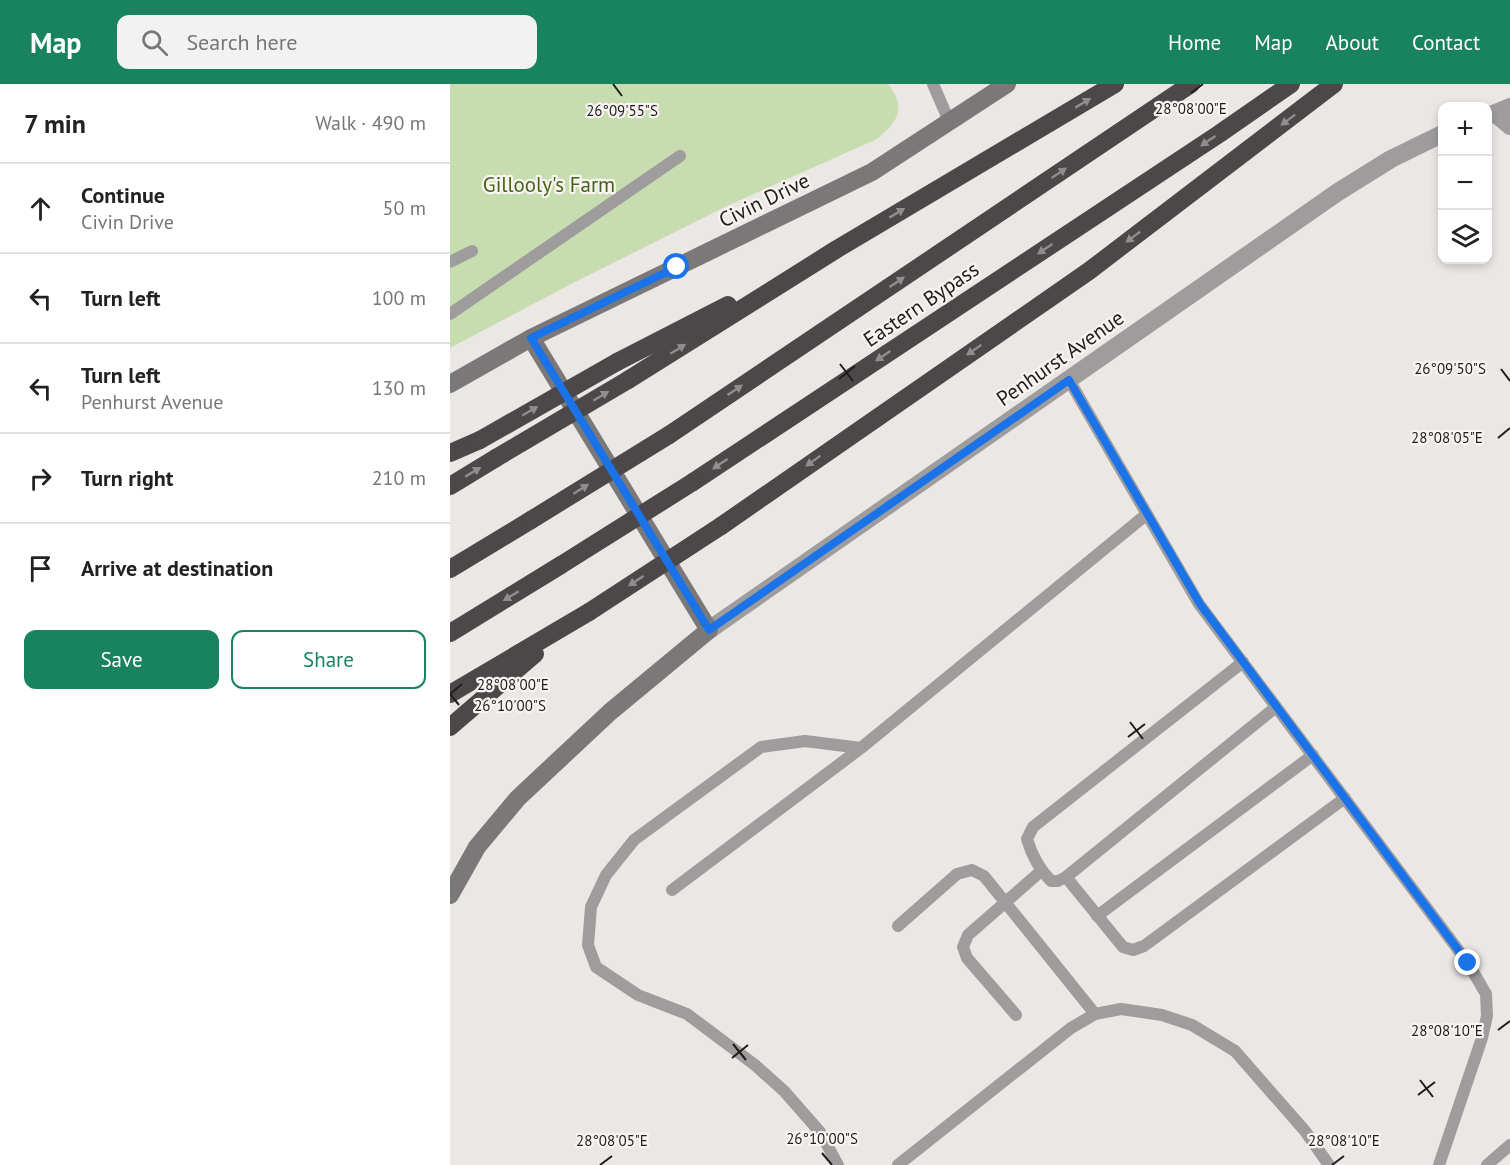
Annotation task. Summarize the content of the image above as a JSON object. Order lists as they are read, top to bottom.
{
  "streets": {
    "highway": ["Eastern Bypass"],
    "main road": ["Civin Drive"],
    "street": ["Penhurst Avenue"]
  },
  "parks": ["Gillooly's Farm"],
  "page": {
    "header": "Map",
    "search": "Search here",
    "nav": [
      "Home",
      "Map",
      "About",
      "Contact"
    ],
    "heading": ["7 min", "Walk · 490 m"],
    "map_buttons": ["+", "−"],
    "list": [
      ["Continue", "Civin Drive", "50 m"],
      ["Turn left", "100 m"],
      ["Turn left", "Penhurst Avenue", "130 m"],
      ["Turn right", "210 m"],
      "Arrive at destination"
    ],
    "buttons": ["Save", "Share"]
  },
  "coordinates": [
    "28°08'00\"E",
    "26°09'55\"S",
    "26°09'50\"S",
    "28°08'05\"E",
    "26°10'00\"S",
    "28°08'10\"E"
  ]
}
